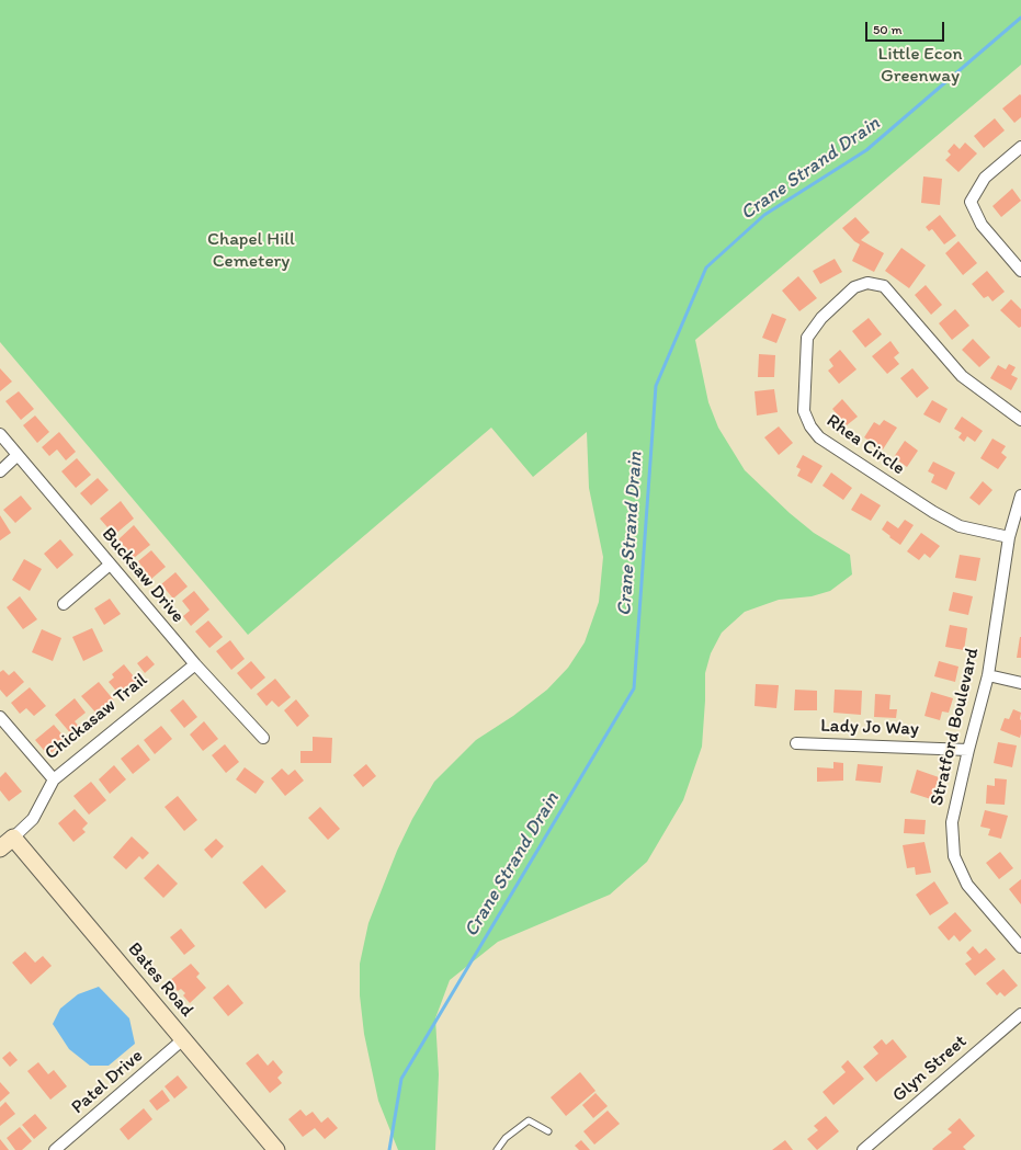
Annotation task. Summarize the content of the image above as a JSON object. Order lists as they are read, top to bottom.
{
  "streets": {
    "street": [
      "Rhea Circle",
      "Bucksaw Drive",
      "Chickasaw Trail",
      "Stratford Boulevard",
      "Lady Jo Way",
      "Bates Road",
      "Glyn Street",
      "Patel Drive"
    ]
  },
  "crossings": [
    ["Rhea Circle", "Stratford Boulevard"],
    ["Bucksaw Drive", "Chickasaw Trail"],
    ["Chickasaw Trail", "Bates Road"],
    ["Stratford Boulevard", "Lady Jo Way"],
    ["Bates Road", "Patel Drive"]
  ],
  "water": ["Crane Strand Drain"],
  "parks": ["Little Econ Greenway", "Chapel Hill Cemetery"],
  "scale_bar": "50 m"
}
